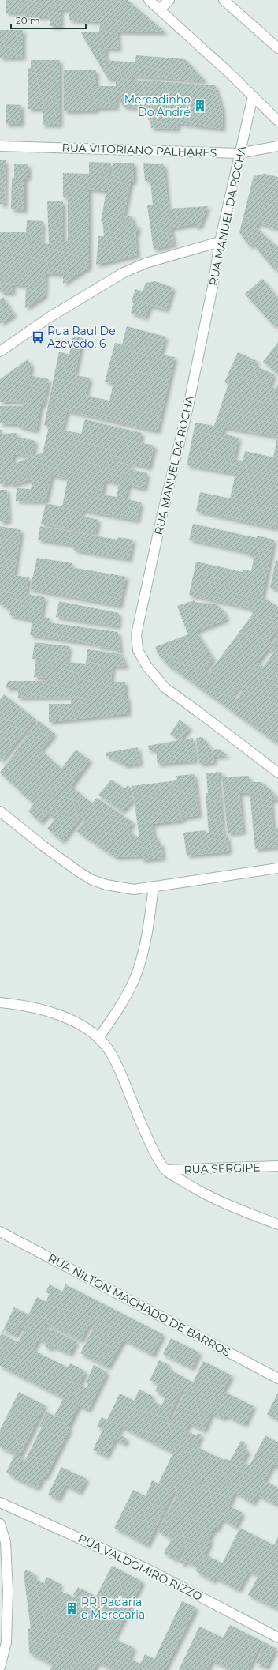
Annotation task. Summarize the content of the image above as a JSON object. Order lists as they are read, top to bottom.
{
  "streets": {
    "street": [
      "RUA VITORIANO PALHARES",
      "RUA MANUEL DA ROCHA",
      "RUA SERGIPE",
      "RUA NILTON MACHADO DE BARROS",
      "RUA VALDOMIRO RIZZO"
    ]
  },
  "crossings": [
    ["RUA VITORIANO PALHARES", "RUA MANUEL DA ROCHA"]
  ],
  "places": {
    "building": ["Mercadinho Do André", "RR Padaria e Mercearia"],
    "bus stop": ["Rua Raul De Azevedo, 6"]
  },
  "scale_bar": "20 m"
}
